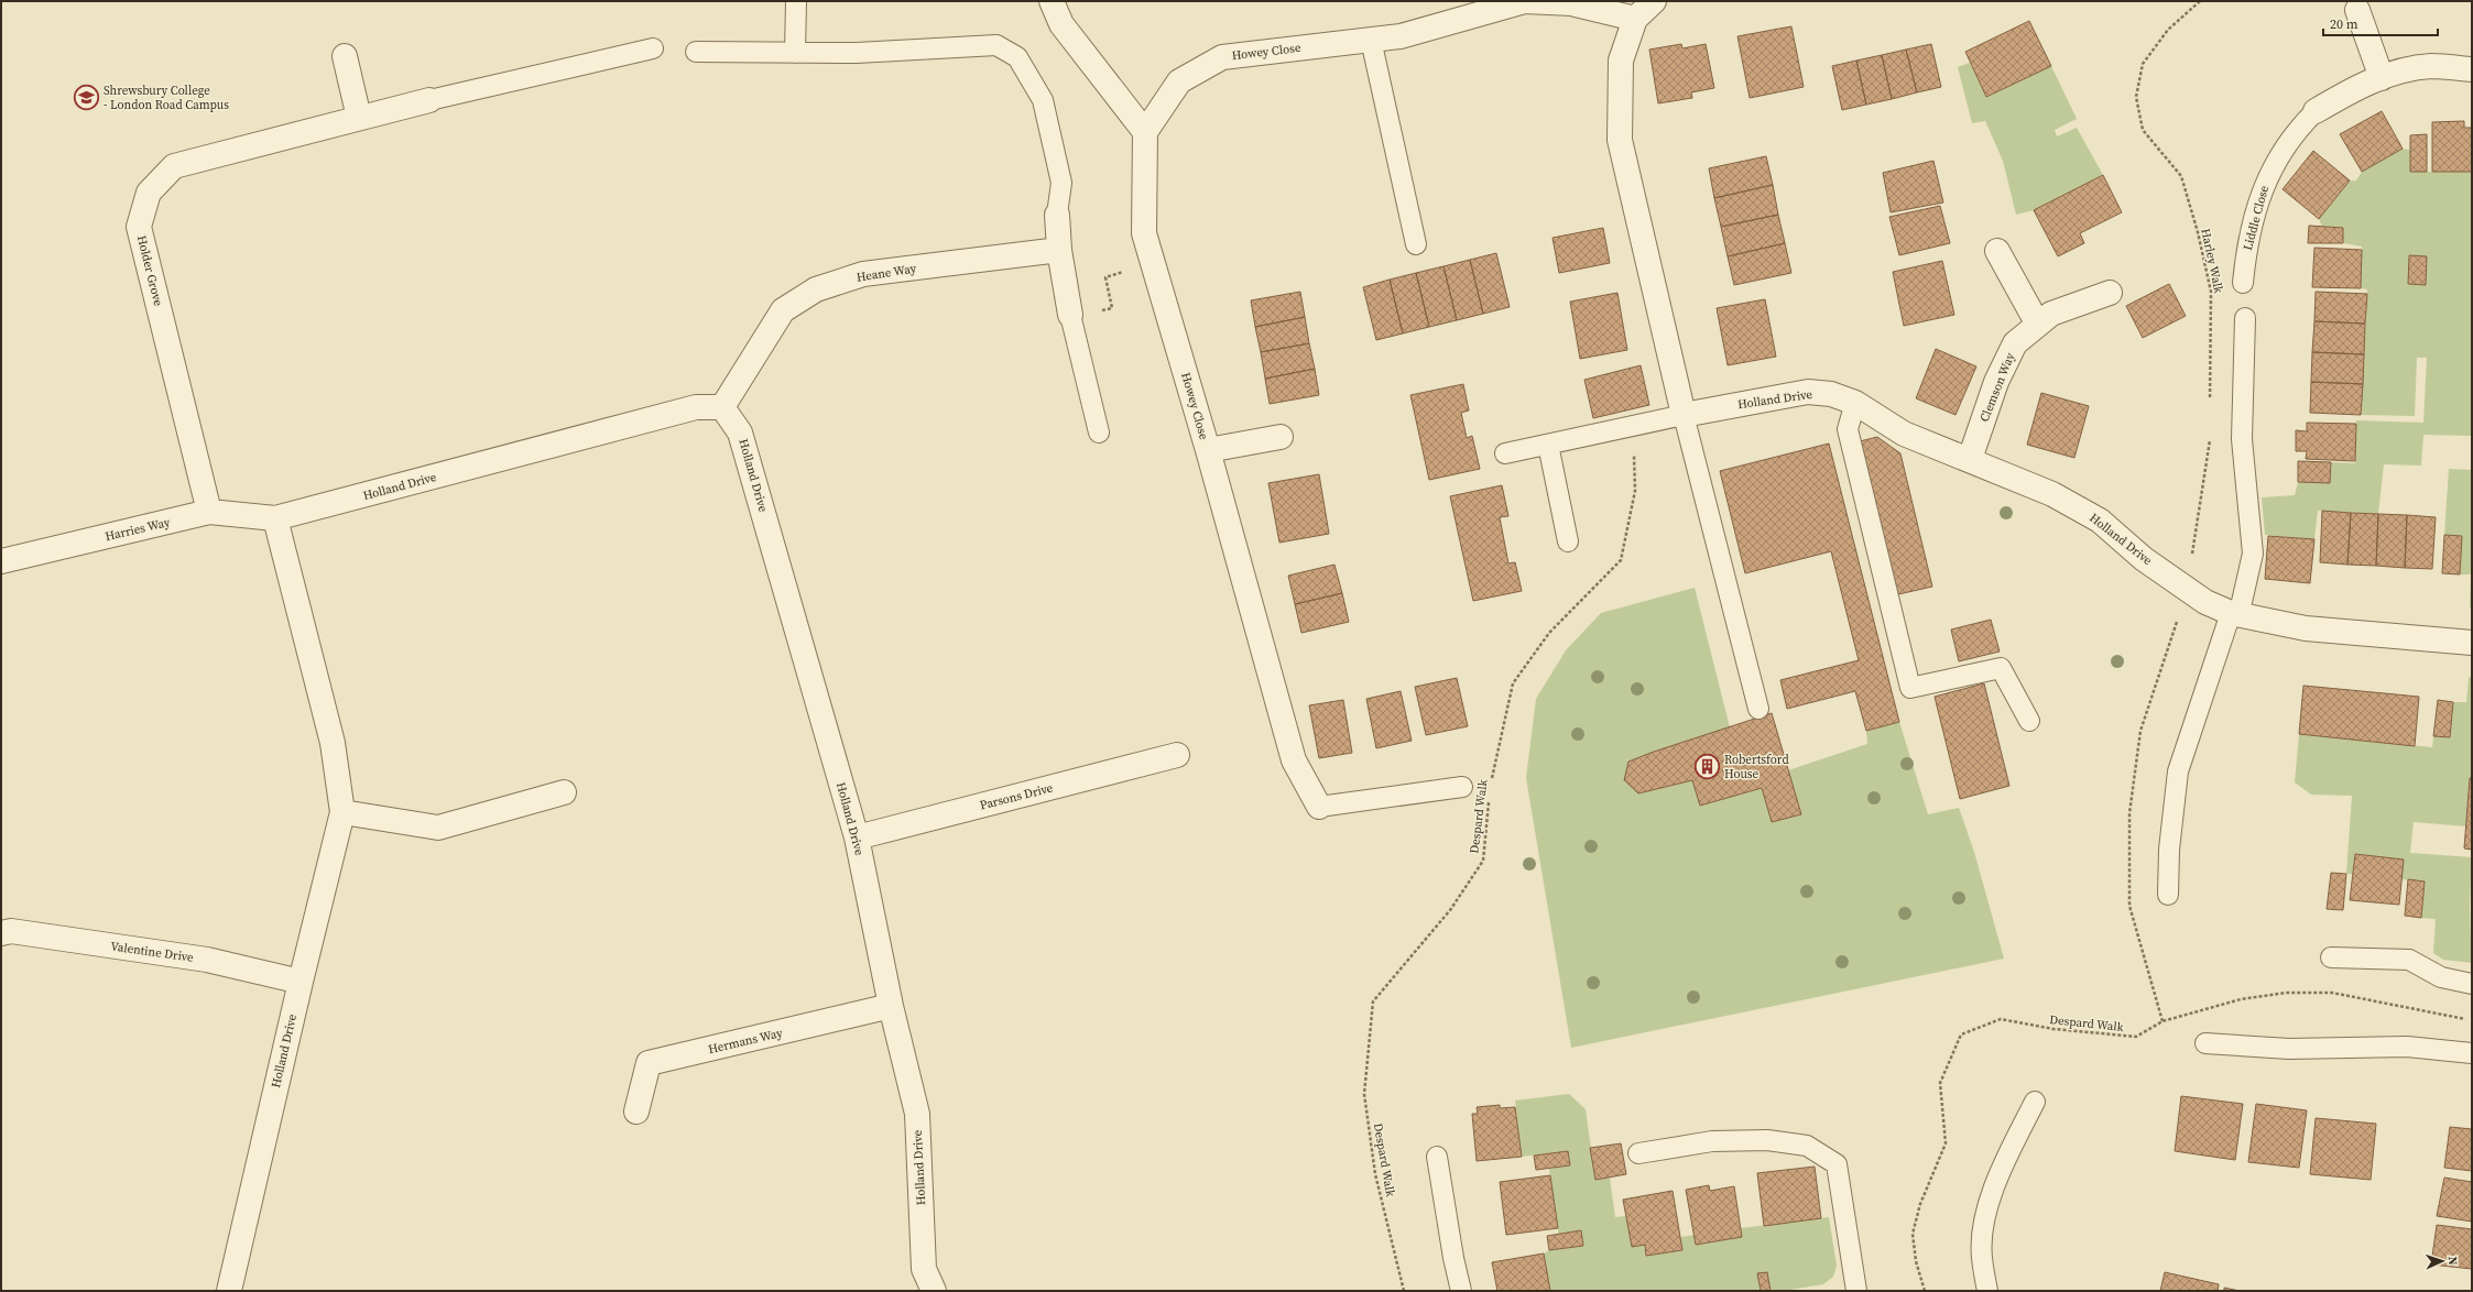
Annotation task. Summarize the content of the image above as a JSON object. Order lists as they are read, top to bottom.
{
  "streets": {
    "street": [
      "Howey Close",
      "Liddle Close",
      "Holder Grove",
      "Heane Way",
      "Clemson Way",
      "Holland Drive",
      "Harries Way",
      "Parsons Drive",
      "Valentine Drive",
      "Hermans Way"
    ],
    "path": ["Harley Walk", "Despard Walk"]
  },
  "crossings": [
    ["Holder Grove", "Harries Way"],
    ["Heane Way", "Holland Drive"],
    ["Clemson Way", "Holland Drive"],
    ["Holland Drive", "Harries Way"],
    ["Holland Drive", "Parsons Drive"],
    ["Holland Drive", "Valentine Drive"],
    ["Holland Drive", "Hermans Way"]
  ],
  "places": {
    "school or university": ["Shrewsbury College - London Road Campus"],
    "building": ["Robertsford House"]
  },
  "scale_bar": "20 m",
  "north": "right"
}
